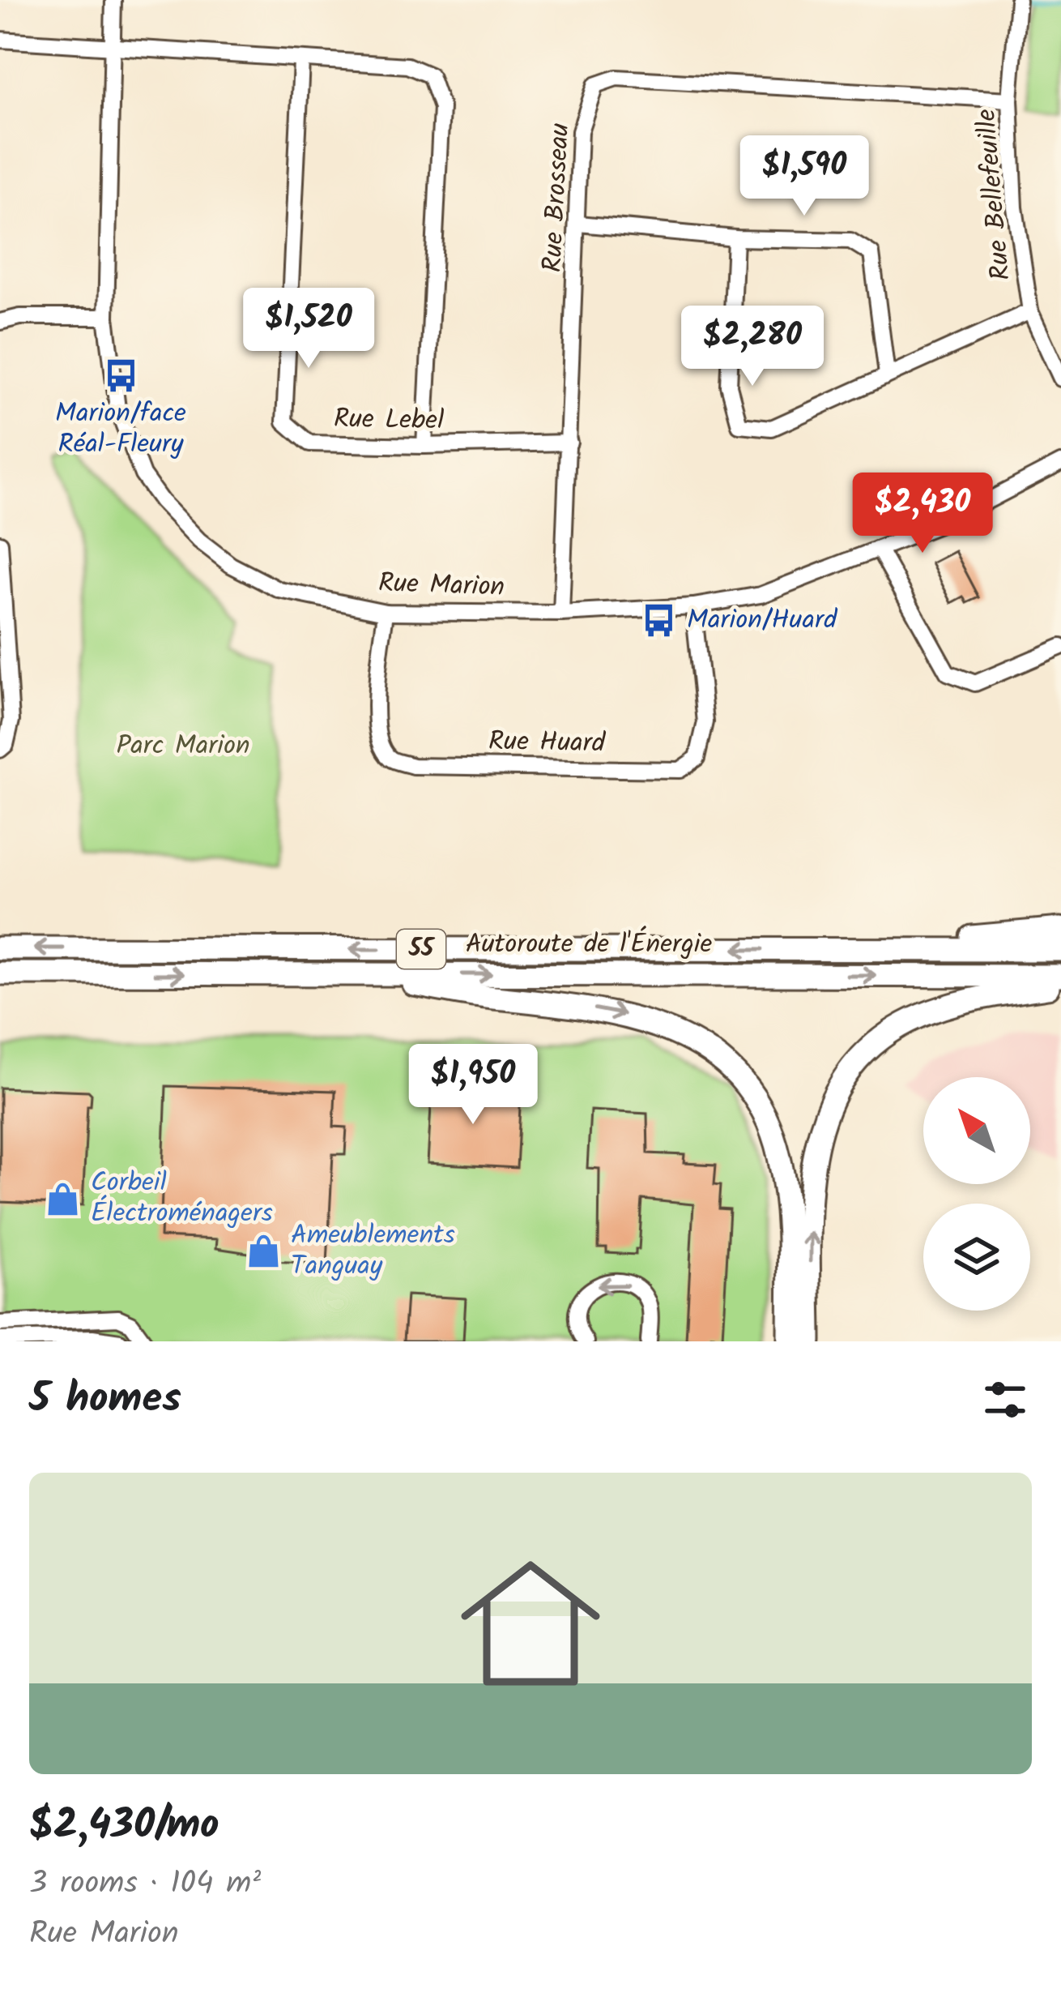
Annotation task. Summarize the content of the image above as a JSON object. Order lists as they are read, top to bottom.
{
  "streets": {
    "highway": ["Autoroute de l'Énergie", "55"],
    "street": [
      "Rue Bellefeuille",
      "Rue Brosseau",
      "Rue Lebel",
      "Rue Marion",
      "Rue Huard"
    ]
  },
  "crossings": [
    ["Rue Bellefeuille", "Rue Brosseau"],
    ["Rue Brosseau", "Rue Lebel"],
    ["Rue Brosseau", "Rue Marion"],
    ["Rue Marion", "Rue Huard"]
  ],
  "parks": ["Parc Marion"],
  "places": {
    "bus stop": ["Marion/face Réal-Fleury", "Marion/Huard"],
    "shop": ["Corbeil Électroménagers", "Ameublements Tanguay"]
  },
  "north": "top left",
  "page": {
    "price": [
      "$1,590",
      "$1,520",
      "$2,280",
      "$2,430",
      "$1,950"
    ],
    "heading": "5 homes",
    "list": [
      {
        "name": "$2,430/mo",
        "note": "3 rooms · 104 m² · Rue Marion"
      }
    ]
  }
}
